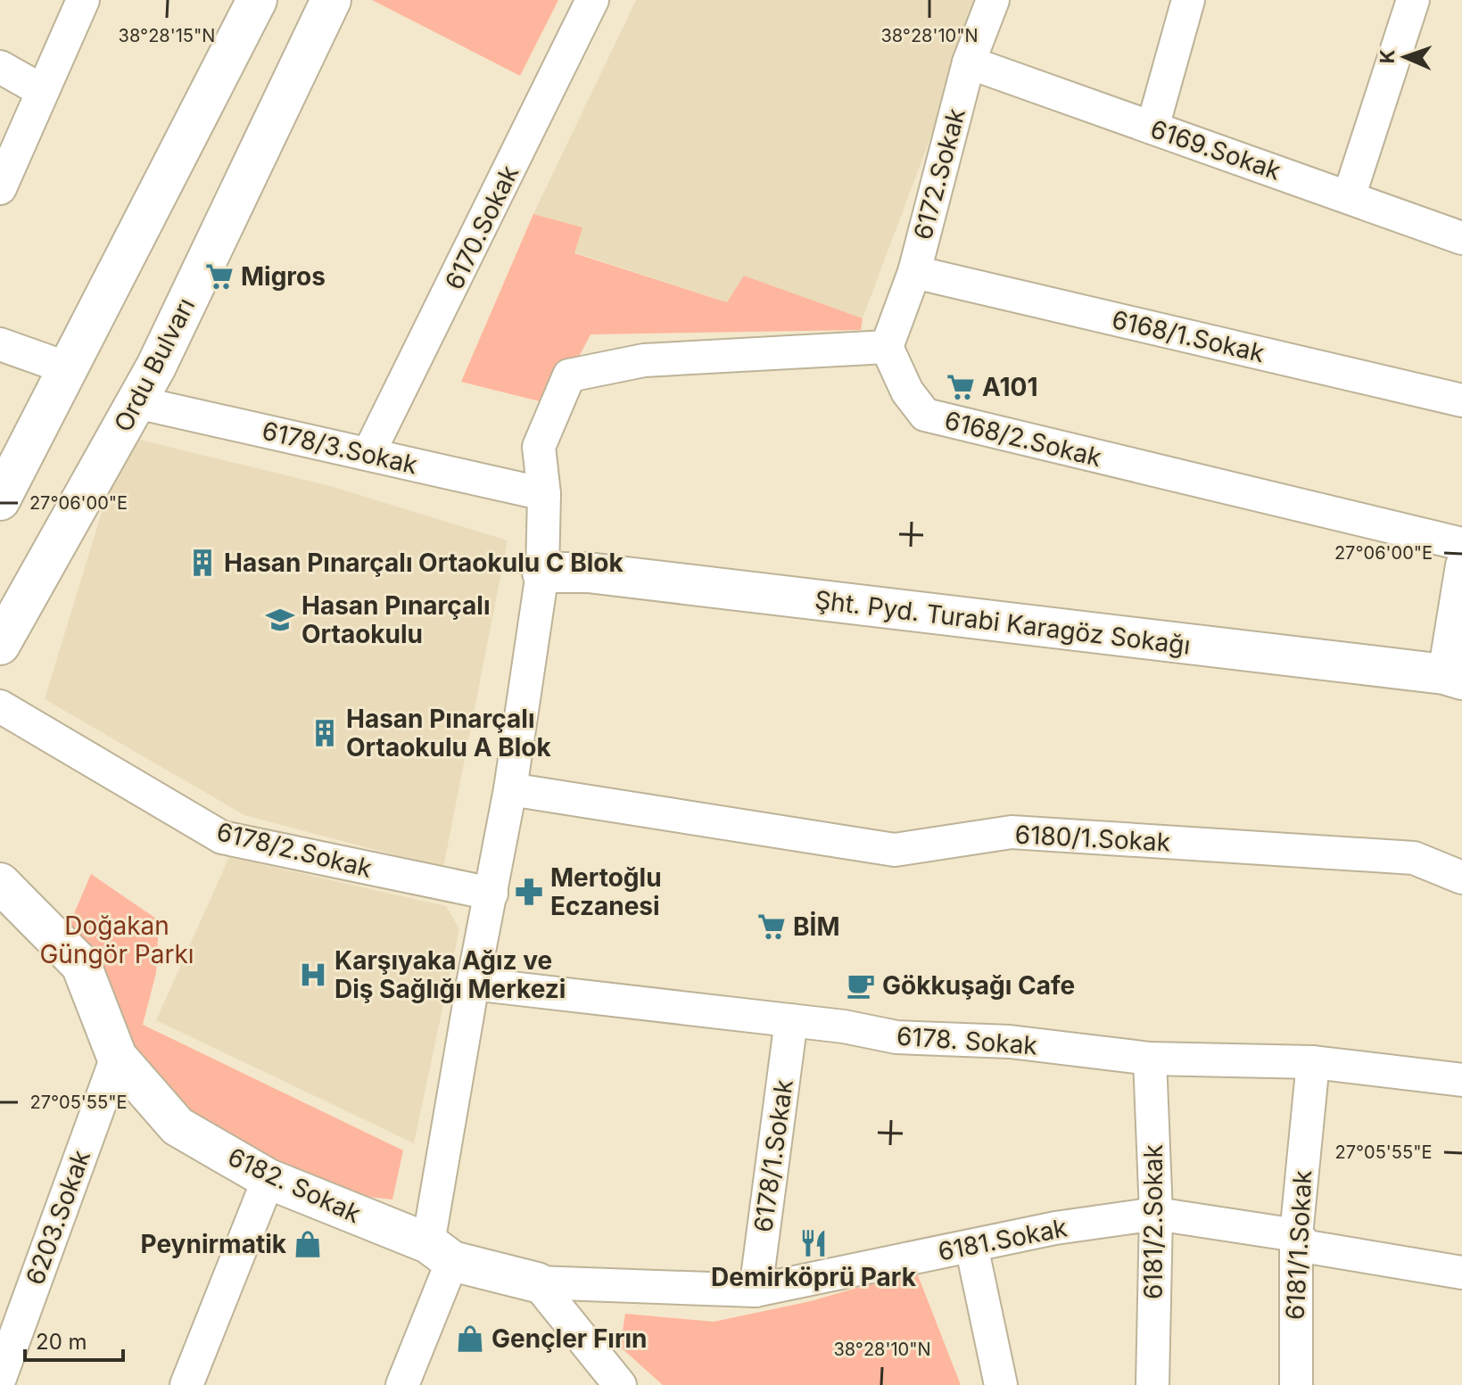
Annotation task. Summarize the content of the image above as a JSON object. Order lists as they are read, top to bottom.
{
  "streets": {
    "street": [
      "6169.Sokak",
      "6172.Sokak",
      "6170.Sokak",
      "6168/1.Sokak",
      "Ordu Bulvarı",
      "6168/2.Sokak",
      "6178/3.Sokak",
      "Şht. Pyd. Turabi Karagöz Sokağı",
      "6180/1.Sokak",
      "6178/2.Sokak",
      "6178. Sokak",
      "6178/1.Sokak",
      "6182. Sokak",
      "6203.Sokak",
      "6181/2.Sokak",
      "6181.Sokak",
      "6181/1.Sokak"
    ]
  },
  "crossings": [
    ["6169.Sokak", "6172.Sokak"],
    ["6172.Sokak", "6168/1.Sokak"],
    ["6172.Sokak", "6168/2.Sokak"],
    ["6170.Sokak", "6178/3.Sokak"],
    ["Ordu Bulvarı", "6178/3.Sokak"],
    ["6178. Sokak", "6178/1.Sokak"],
    ["6178. Sokak", "6181/2.Sokak"],
    ["6178. Sokak", "6181/1.Sokak"],
    ["6178/1.Sokak", "6181.Sokak"],
    ["6182. Sokak", "6203.Sokak"],
    ["6182. Sokak", "6181.Sokak"],
    ["6181/2.Sokak", "6181.Sokak"],
    ["6181.Sokak", "6181/1.Sokak"]
  ],
  "parks": ["Doğakan Güngör Parkı"],
  "places": {
    "supermarket": ["Migros", "A101", "BİM"],
    "building": ["Hasan Pınarçalı Ortaokulu C Blok", "Hasan Pınarçalı Ortaokulu A Blok"],
    "school or university": ["Hasan Pınarçalı Ortaokulu"],
    "pharmacy": ["Mertoğlu Eczanesi"],
    "hospital": ["Karşıyaka Ağız ve Diş Sağlığı Merkezi"],
    "cafe": ["Gökkuşağı Cafe"],
    "restaurant": ["Demirköprü Park"],
    "shop": ["Peynirmatik", "Gençler Fırın"]
  },
  "scale_bar": "20 m",
  "north": "left",
  "coordinates": [
    "38°28'15\"N",
    "38°28'10\"N",
    "27°06'00\"E",
    "27°05'55\"E"
  ]
}
